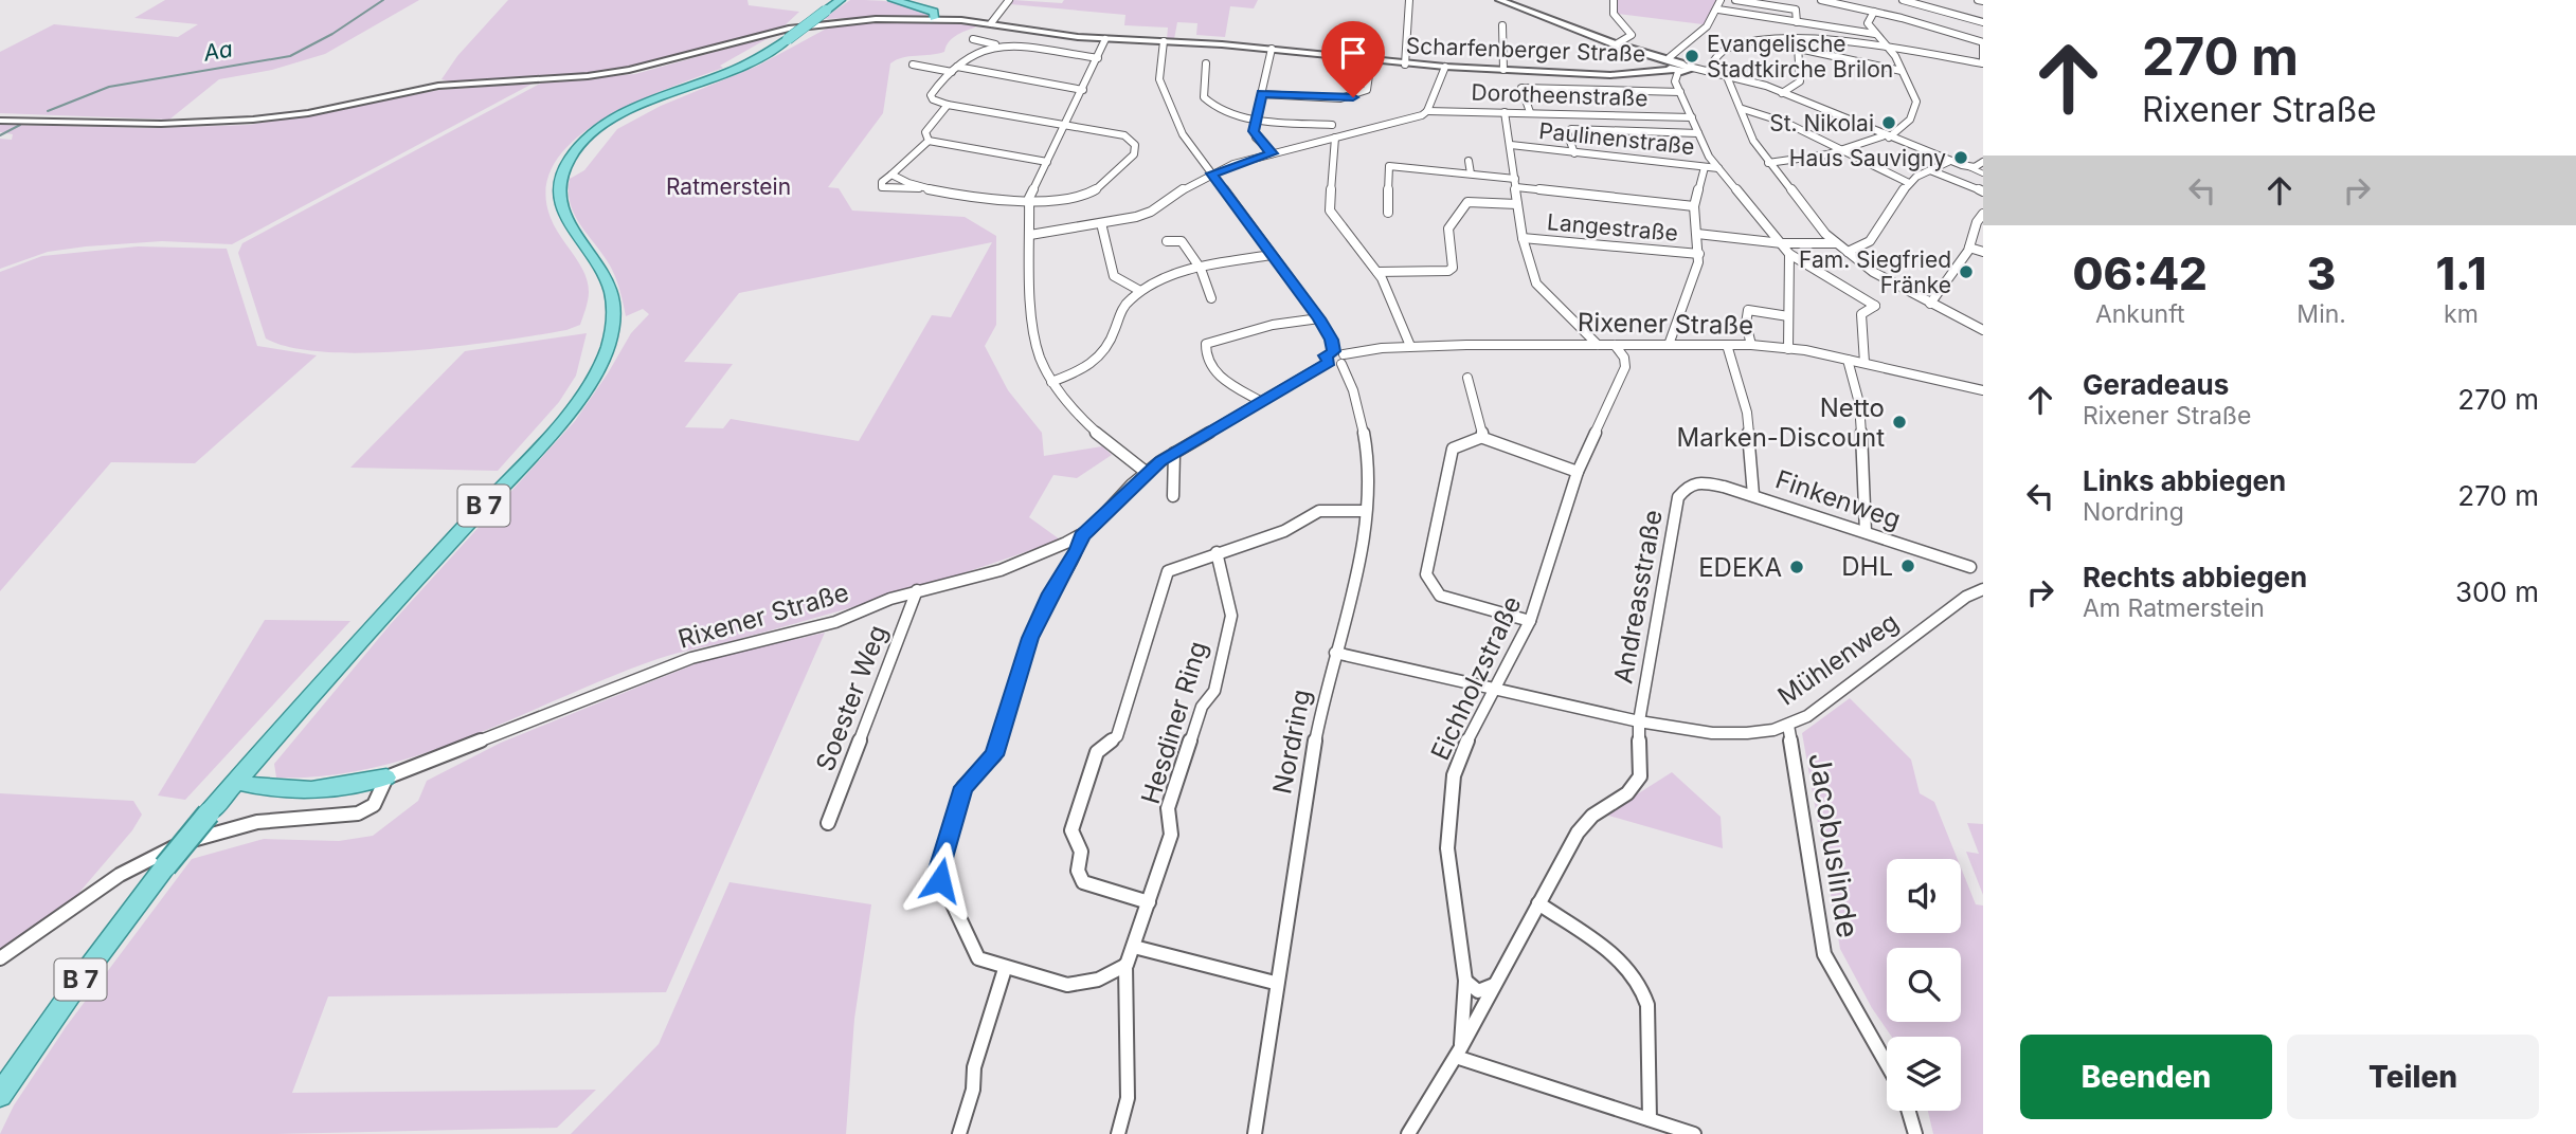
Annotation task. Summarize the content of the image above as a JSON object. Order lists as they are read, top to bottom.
{
  "streets": {
    "main road": ["B 7"],
    "street": [
      "Scharfenberger Straße",
      "Dorotheenstraße",
      "Paulinenstraße",
      "Langestraße",
      "Rixener Straße",
      "Finkenweg",
      "Andreasstraße",
      "Mühlenweg",
      "Eichholzstraße",
      "Soester Weg",
      "Hesdiner Ring",
      "Nordring",
      "Jacobuslinde"
    ]
  },
  "crossings": [
    ["Scharfenberger Straße", "Nordring"],
    ["Rixener Straße", "Eichholzstraße"],
    ["Rixener Straße", "Soester Weg"],
    ["Rixener Straße", "Nordring"],
    ["Finkenweg", "Andreasstraße"],
    ["Andreasstraße", "Mühlenweg"],
    ["Mühlenweg", "Eichholzstraße"],
    ["Mühlenweg", "Nordring"],
    ["Mühlenweg", "Jacobuslinde"]
  ],
  "water": ["Aa"],
  "parks": ["Ratmerstein"],
  "places": [
    "Evangelische Stadtkirche Brilon",
    "St. Nikolai",
    "Haus Sauvigny",
    "Fam. Siegfried Fränke",
    "Netto Marken-Discount",
    "DHL",
    "EDEKA"
  ],
  "page": {
    "turn": ["270 m", "Rixener Straße"],
    "eta": [
      "06:42",
      "Ankunft",
      "3",
      "Min.",
      "1.1",
      "km"
    ],
    "list": [
      {
        "name": "Geradeaus",
        "note": "Rixener Straße",
        "value": "270 m"
      },
      {
        "name": "Links abbiegen",
        "note": "Nordring",
        "value": "270 m"
      },
      {
        "name": "Rechts abbiegen",
        "note": "Am Ratmerstein",
        "value": "300 m"
      }
    ],
    "buttons": ["Beenden", "Teilen"]
  }
}
